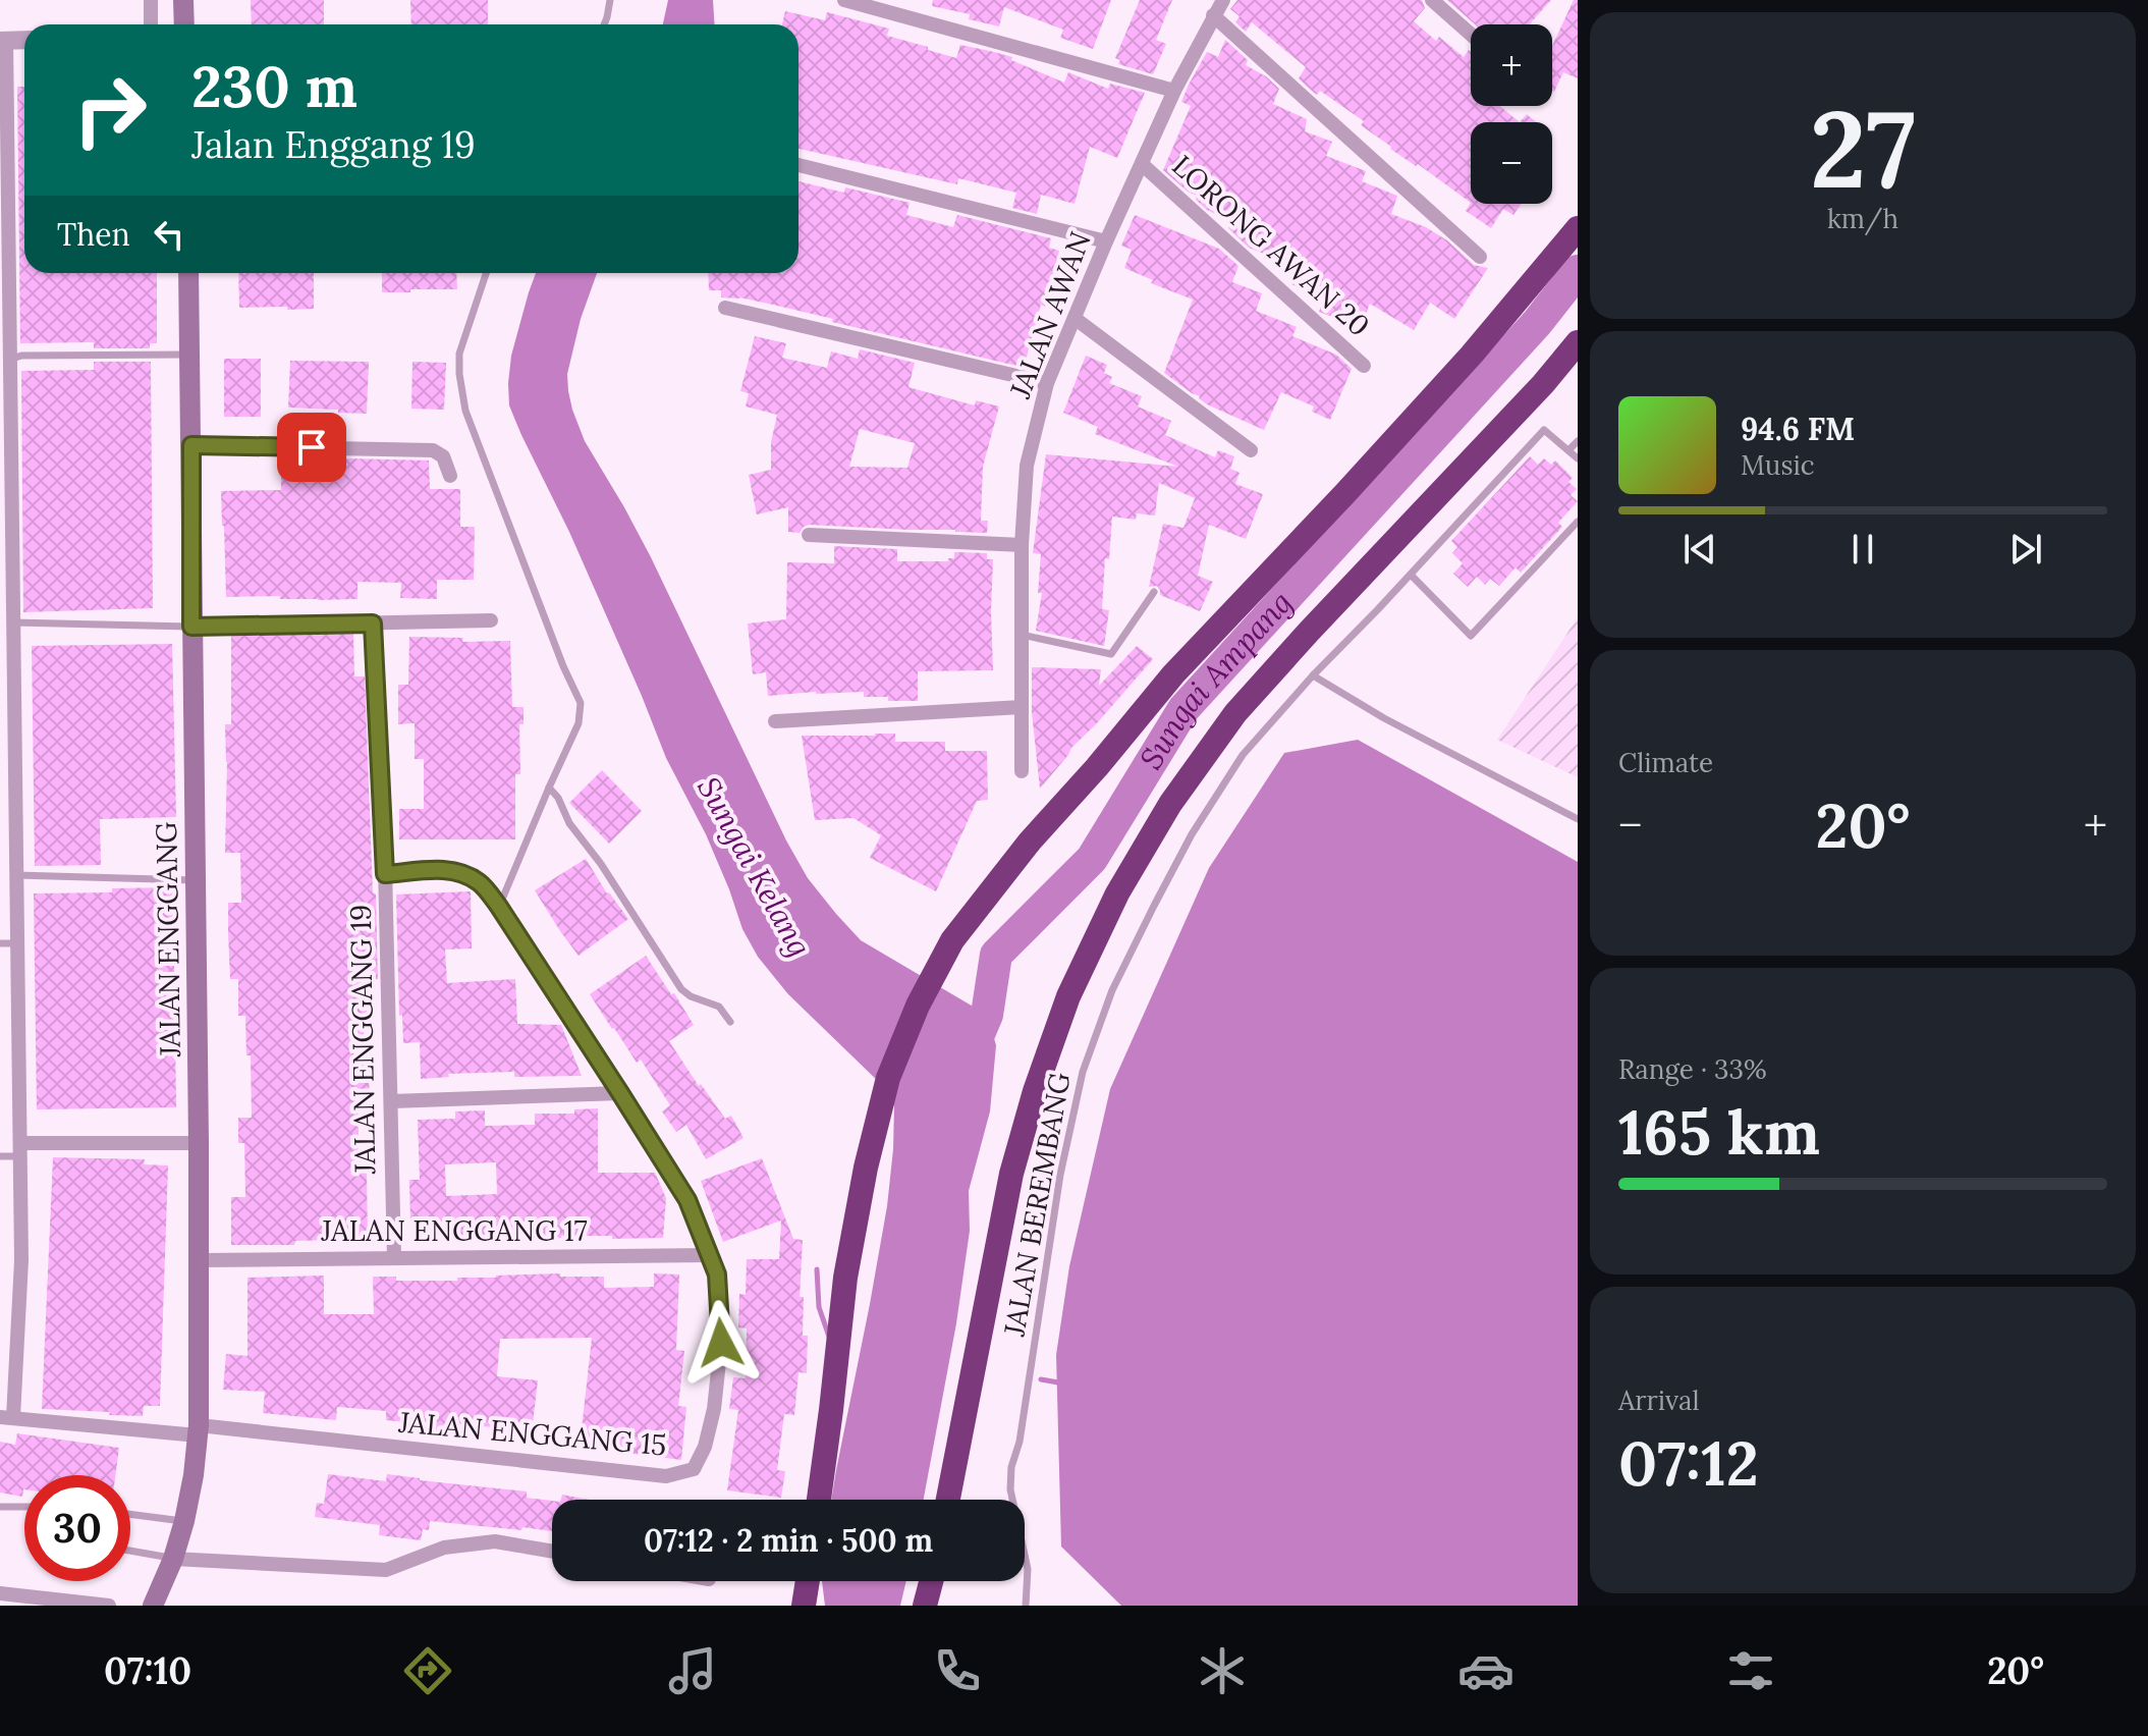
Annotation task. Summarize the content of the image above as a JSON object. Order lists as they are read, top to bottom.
{
  "streets": {
    "main road": ["JALAN ENGGANG"],
    "street": [
      "LORONG AWAN 20",
      "JALAN AWAN",
      "JALAN ENGGANG 19",
      "JALAN ENGGANG 17",
      "JALAN ENGGANG 15"
    ],
    "lane": ["JALAN BEREMBANG"]
  },
  "crossings": [
    ["LORONG AWAN 20", "JALAN AWAN"],
    ["JALAN ENGGANG", "JALAN ENGGANG 17"],
    ["JALAN ENGGANG", "JALAN ENGGANG 15"],
    ["JALAN ENGGANG 19", "JALAN ENGGANG 17"],
    ["JALAN ENGGANG 19", "JALAN ENGGANG 15"],
    ["JALAN ENGGANG 17", "JALAN ENGGANG 15"]
  ],
  "water": ["Sungai Ampang", "Sungai Kelang"],
  "page": {
    "tile": [
      ["27", "km/h"],
      "Climate",
      ["Range · 33%", "165 km"],
      ["Arrival", "07:12"]
    ],
    "map_buttons": ["+", "−"],
    "turn": ["230 m", "Jalan Enggang 19"],
    "then": "Then",
    "song": ["94.6 FM", "Music"],
    "heat": ["−", "20°", "+"],
    "limit": "30",
    "trip": "07:12 · 2 min · 500 m",
    "tabs": ["07:10", "20°"]
  }
}
